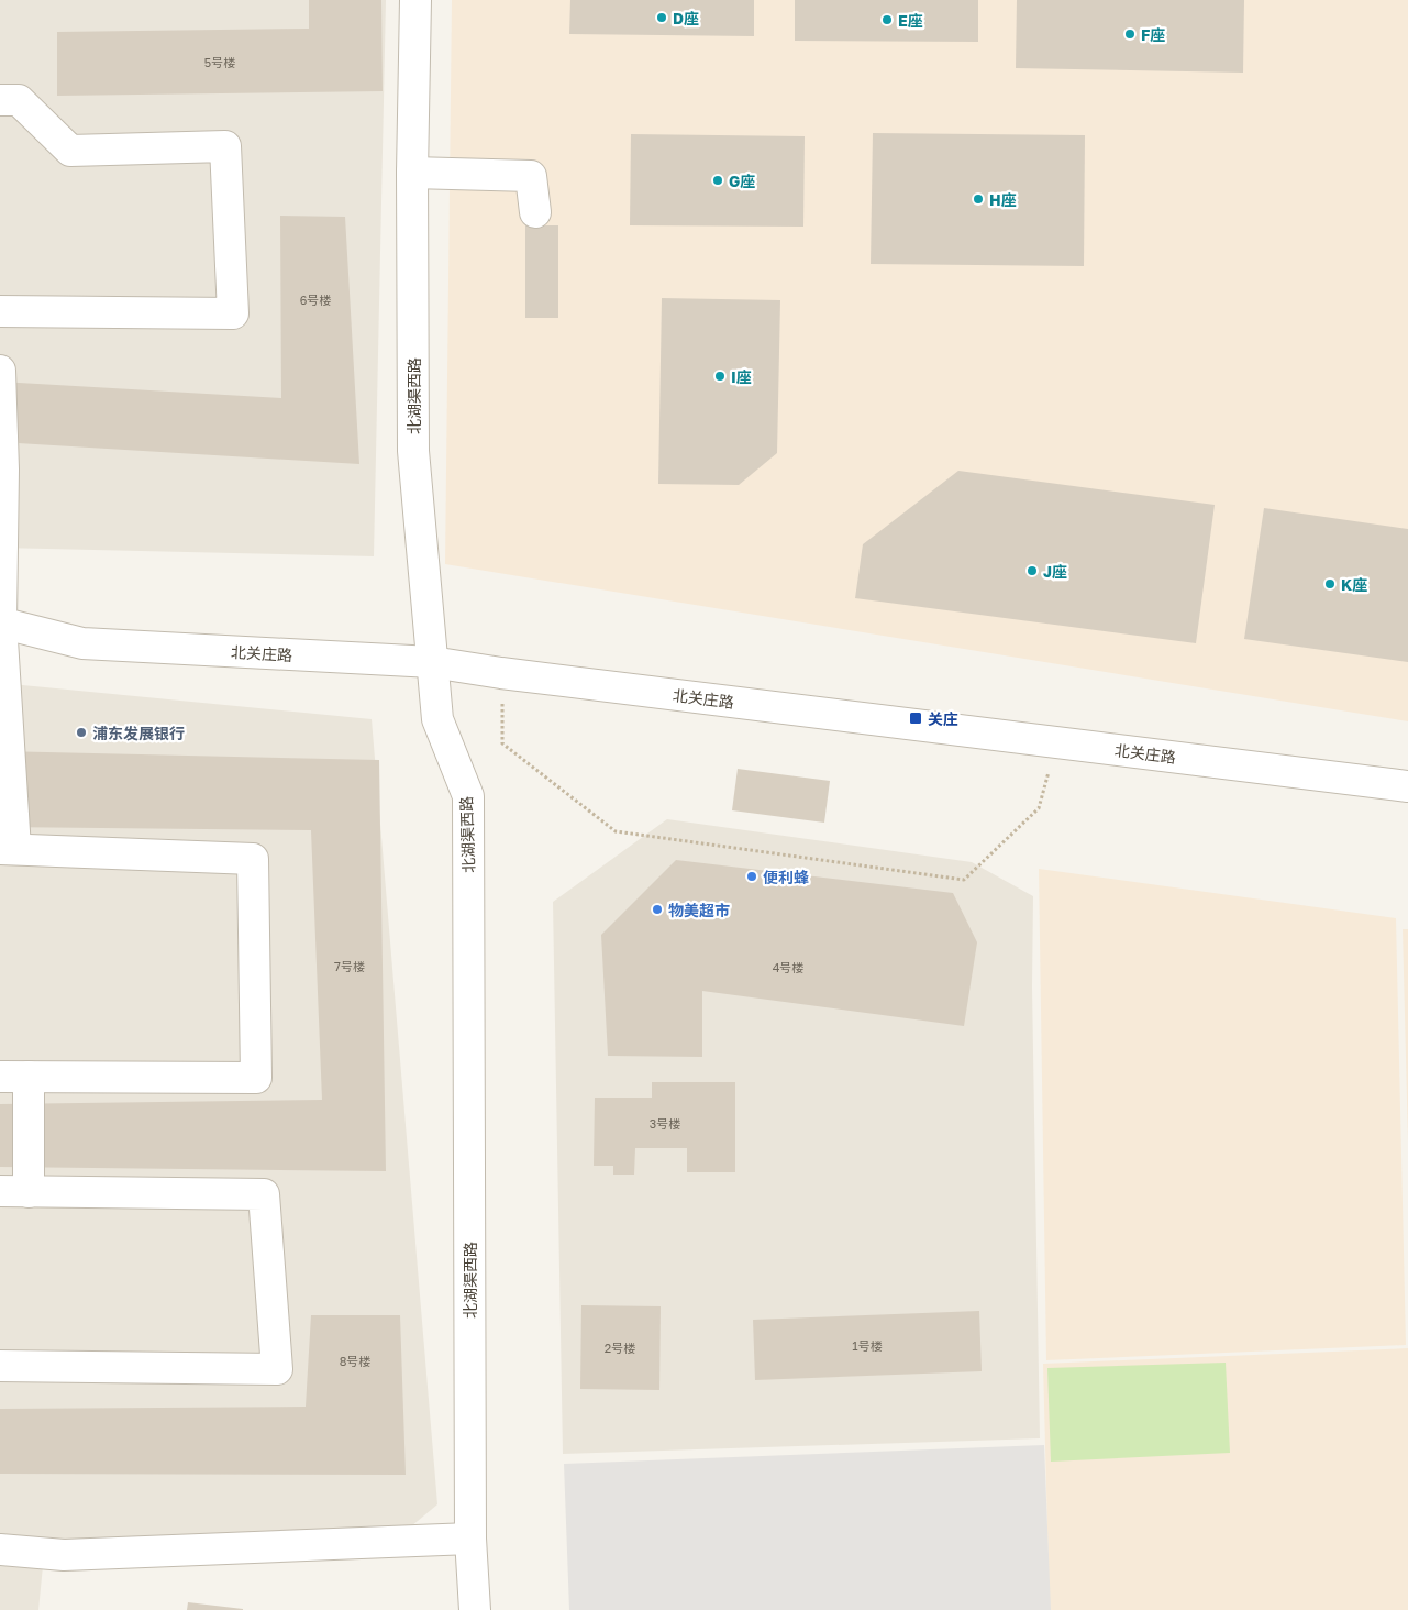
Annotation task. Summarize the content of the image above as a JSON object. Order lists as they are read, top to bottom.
{
  "streets": {
    "street": ["北湖渠西路", "北关庄路"]
  },
  "crossings": [
    ["北湖渠西路", "北关庄路"]
  ],
  "places": {
    "other": [
      "D座",
      "E座",
      "F座",
      "G座",
      "H座",
      "I座",
      "J座",
      "K座",
      "浦东发展银行",
      "便利蜂",
      "物美超市"
    ],
    "transit": ["关庄"]
  },
  "house_numbers": [
    "5号楼",
    "6号楼",
    "7号楼",
    "4号楼",
    "3号楼",
    "1号楼",
    "2号楼",
    "8号楼"
  ]
}
